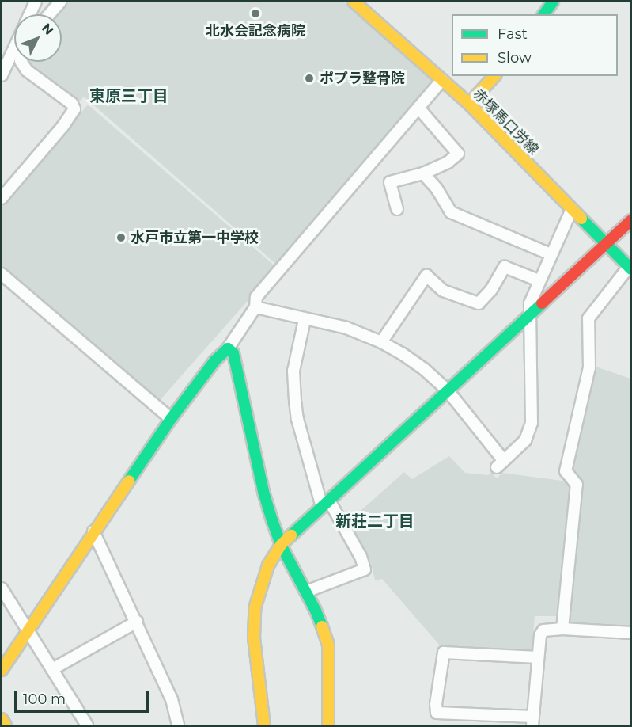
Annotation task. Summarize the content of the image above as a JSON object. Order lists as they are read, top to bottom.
{
  "streets": {
    "main road": ["赤塚馬口労線"]
  },
  "districts": ["東原三丁目", "新荘二丁目"],
  "places": ["北水会記念病院", "ポプラ整骨院", "水戸市立第一中学校"],
  "legend": ["Fast", "Slow"],
  "scale_bar": "100 m",
  "north": "top right"
}
